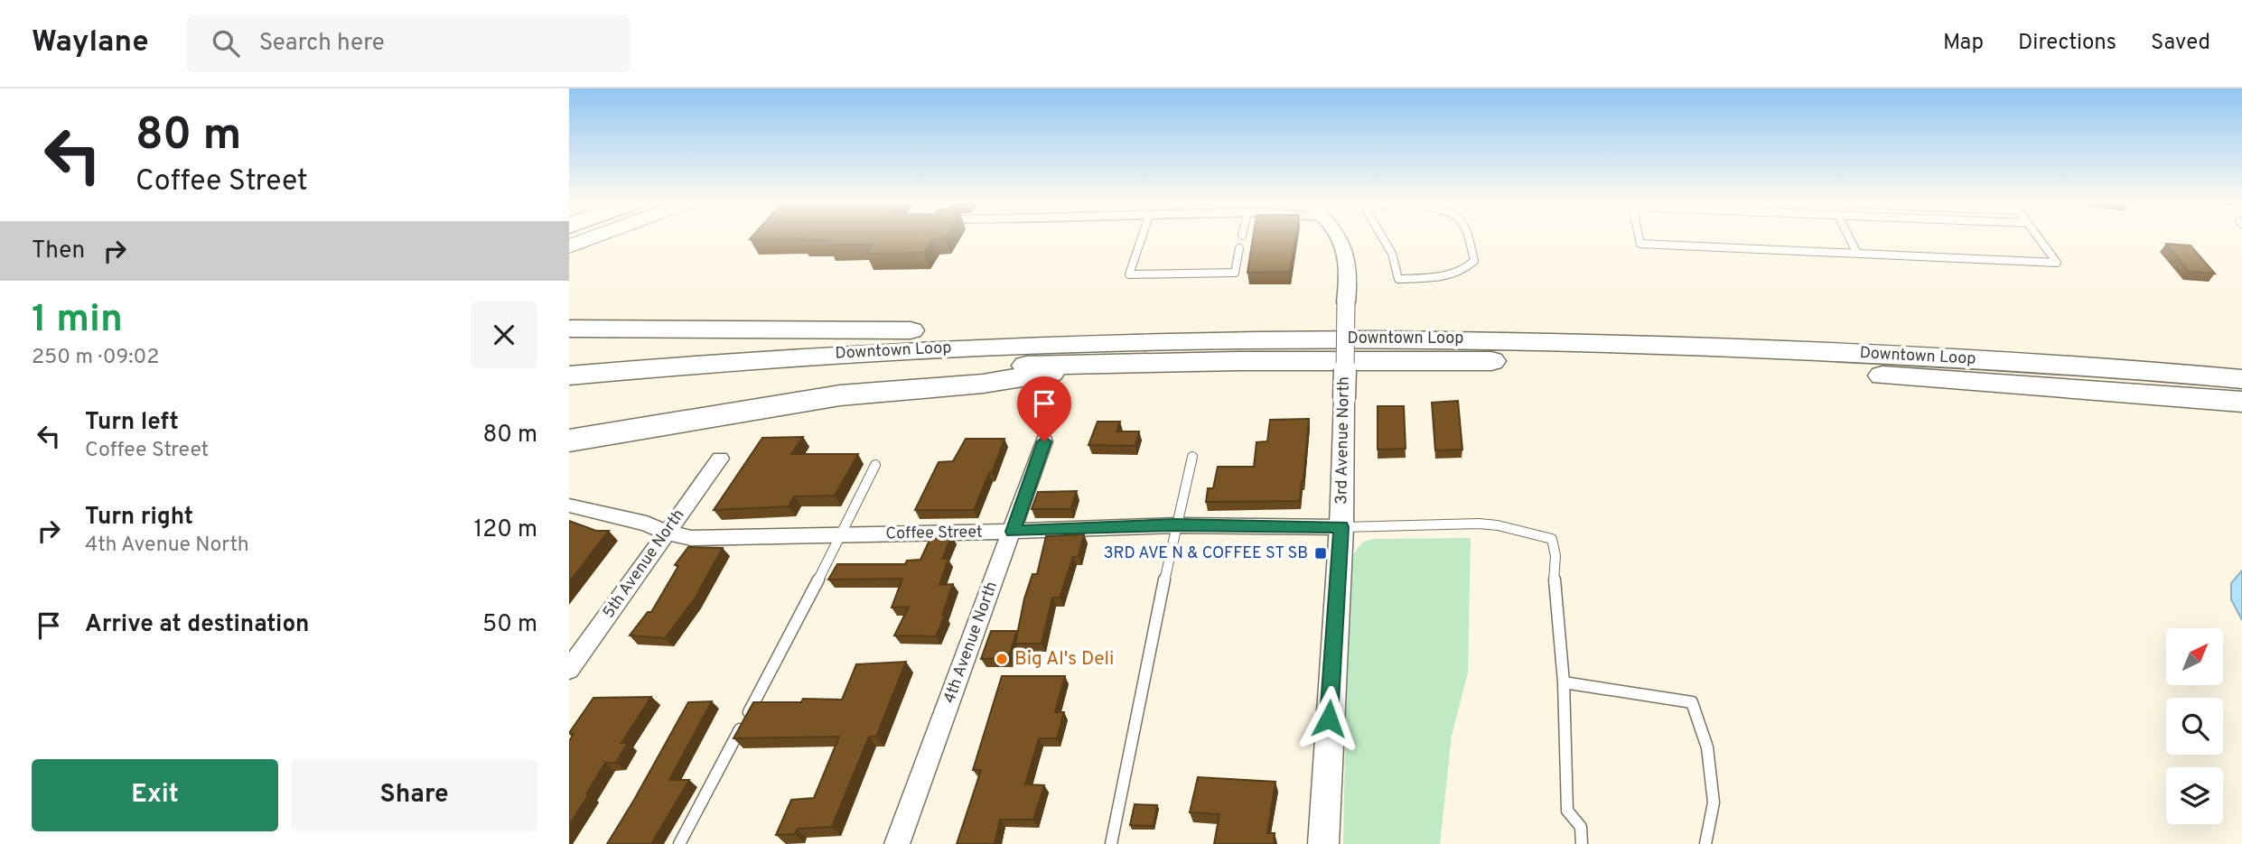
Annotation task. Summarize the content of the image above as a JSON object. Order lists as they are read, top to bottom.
{
  "streets": {
    "highway": ["Downtown Loop"],
    "street": [
      "3rd Avenue North",
      "Coffee Street",
      "5th Avenue North",
      "4th Avenue North"
    ]
  },
  "crossings": [
    ["3rd Avenue North", "Coffee Street"],
    ["Coffee Street", "5th Avenue North"],
    ["Coffee Street", "4th Avenue North"]
  ],
  "places": {
    "transit": ["3RD AVE N & COFFEE ST SB"],
    "other": ["Big Al's Deli"]
  },
  "north": "top right",
  "page": {
    "header": "Waylane",
    "search": "Search here",
    "nav": ["Map", "Directions", "Saved"],
    "turn": ["80 m", "Coffee Street"],
    "then": "Then",
    "heading": ["1 min", "250 m · 09:02"],
    "list": [
      {
        "name": "Turn left",
        "note": "Coffee Street",
        "value": "80 m"
      },
      {
        "name": "Turn right",
        "note": "4th Avenue North",
        "value": "120 m"
      },
      {
        "name": "Arrive at destination",
        "value": "50 m"
      }
    ],
    "buttons": ["Exit", "Share"]
  }
}
